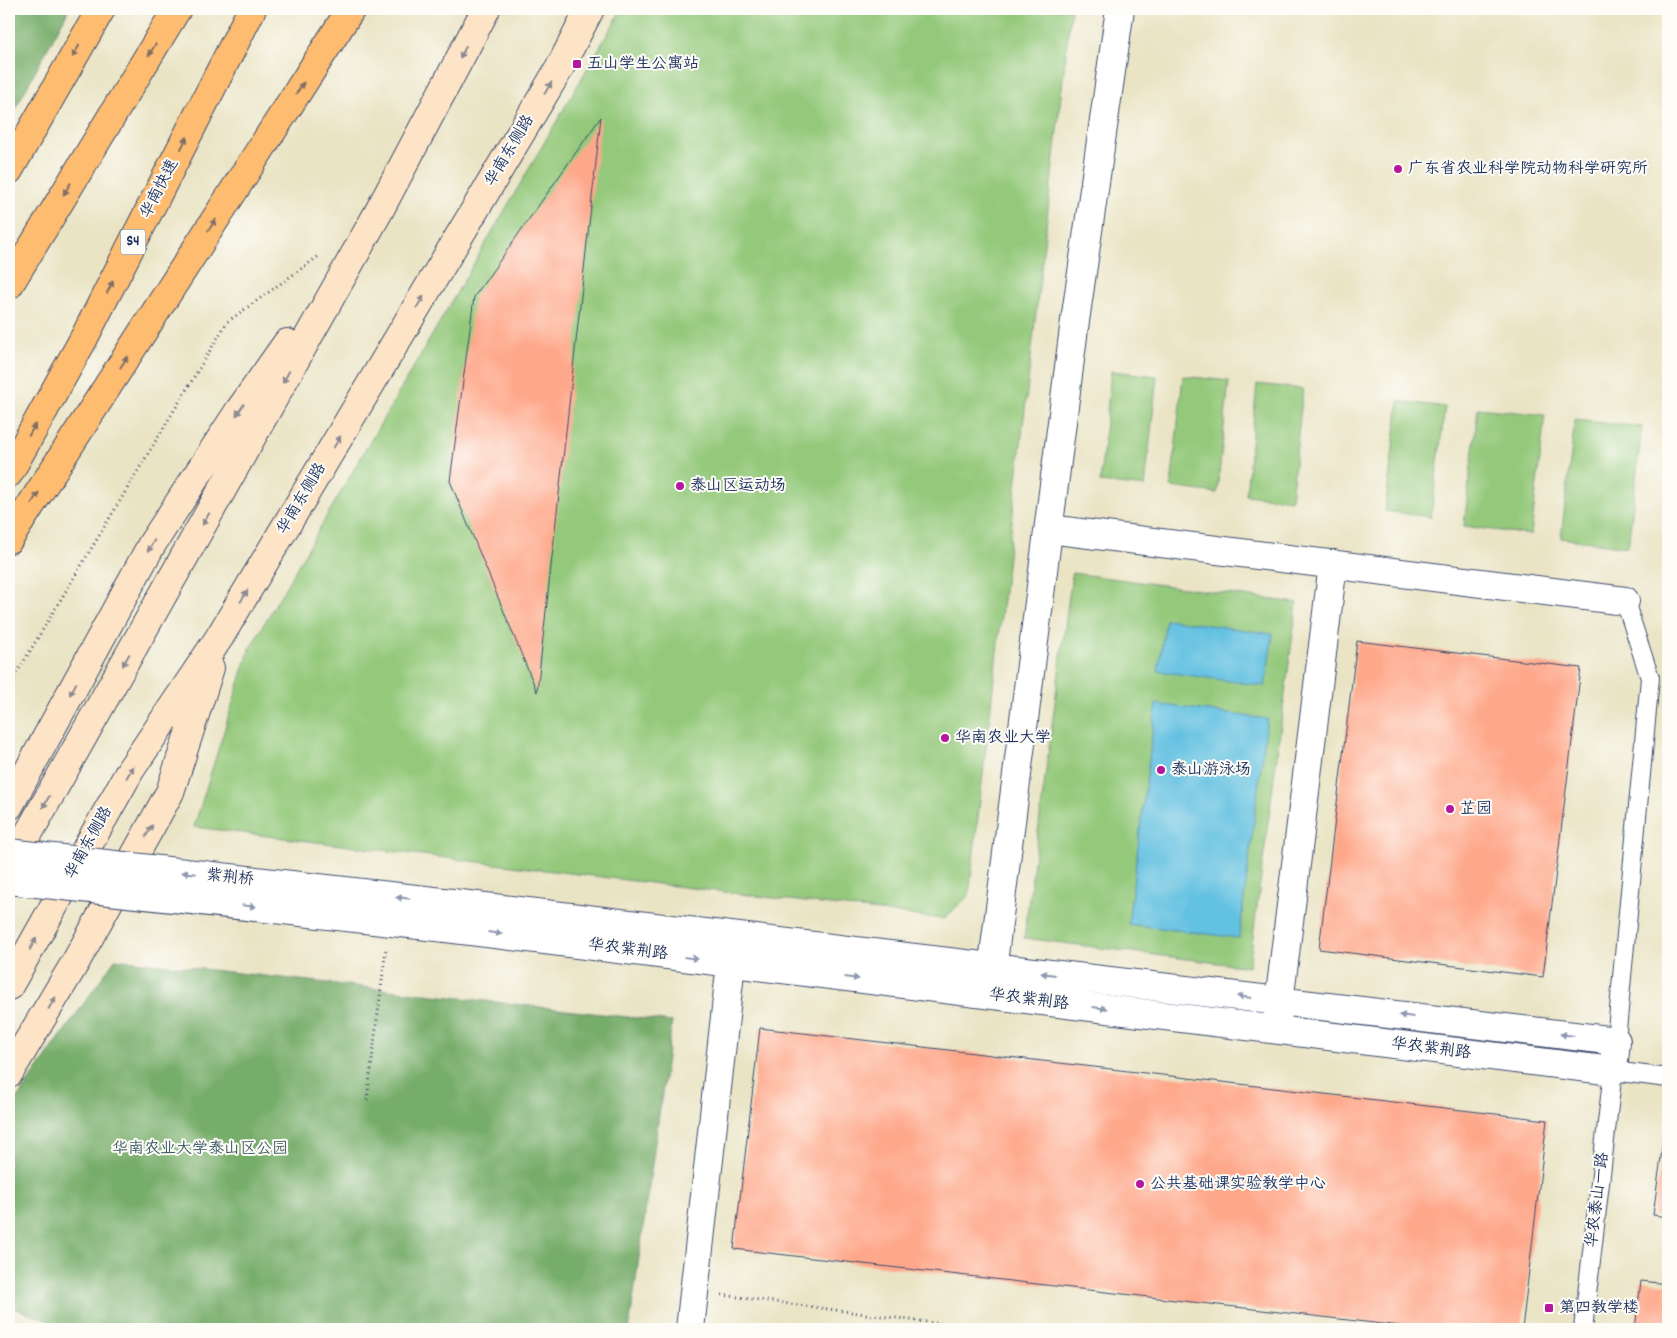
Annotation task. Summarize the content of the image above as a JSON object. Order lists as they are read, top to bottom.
{
  "streets": {
    "highway": ["华南快速", "S4"],
    "street": ["华南东侧路", "紫荆桥", "华农紫荆路"],
    "lane": ["华农泰山一路"]
  },
  "crossings": [
    ["紫荆桥", "华农紫荆路"],
    ["华农紫荆路", "华农泰山一路"]
  ],
  "parks": ["华南农业大学泰山区公园"],
  "places": {
    "transit": ["五山学生公寓站", "第四教学楼"],
    "other": [
      "广东省农业科学院动物科学研究所",
      "泰山区运动场",
      "华南农业大学",
      "泰山游泳场",
      "芷园",
      "公共基础课实验教学中心"
    ]
  }
}
